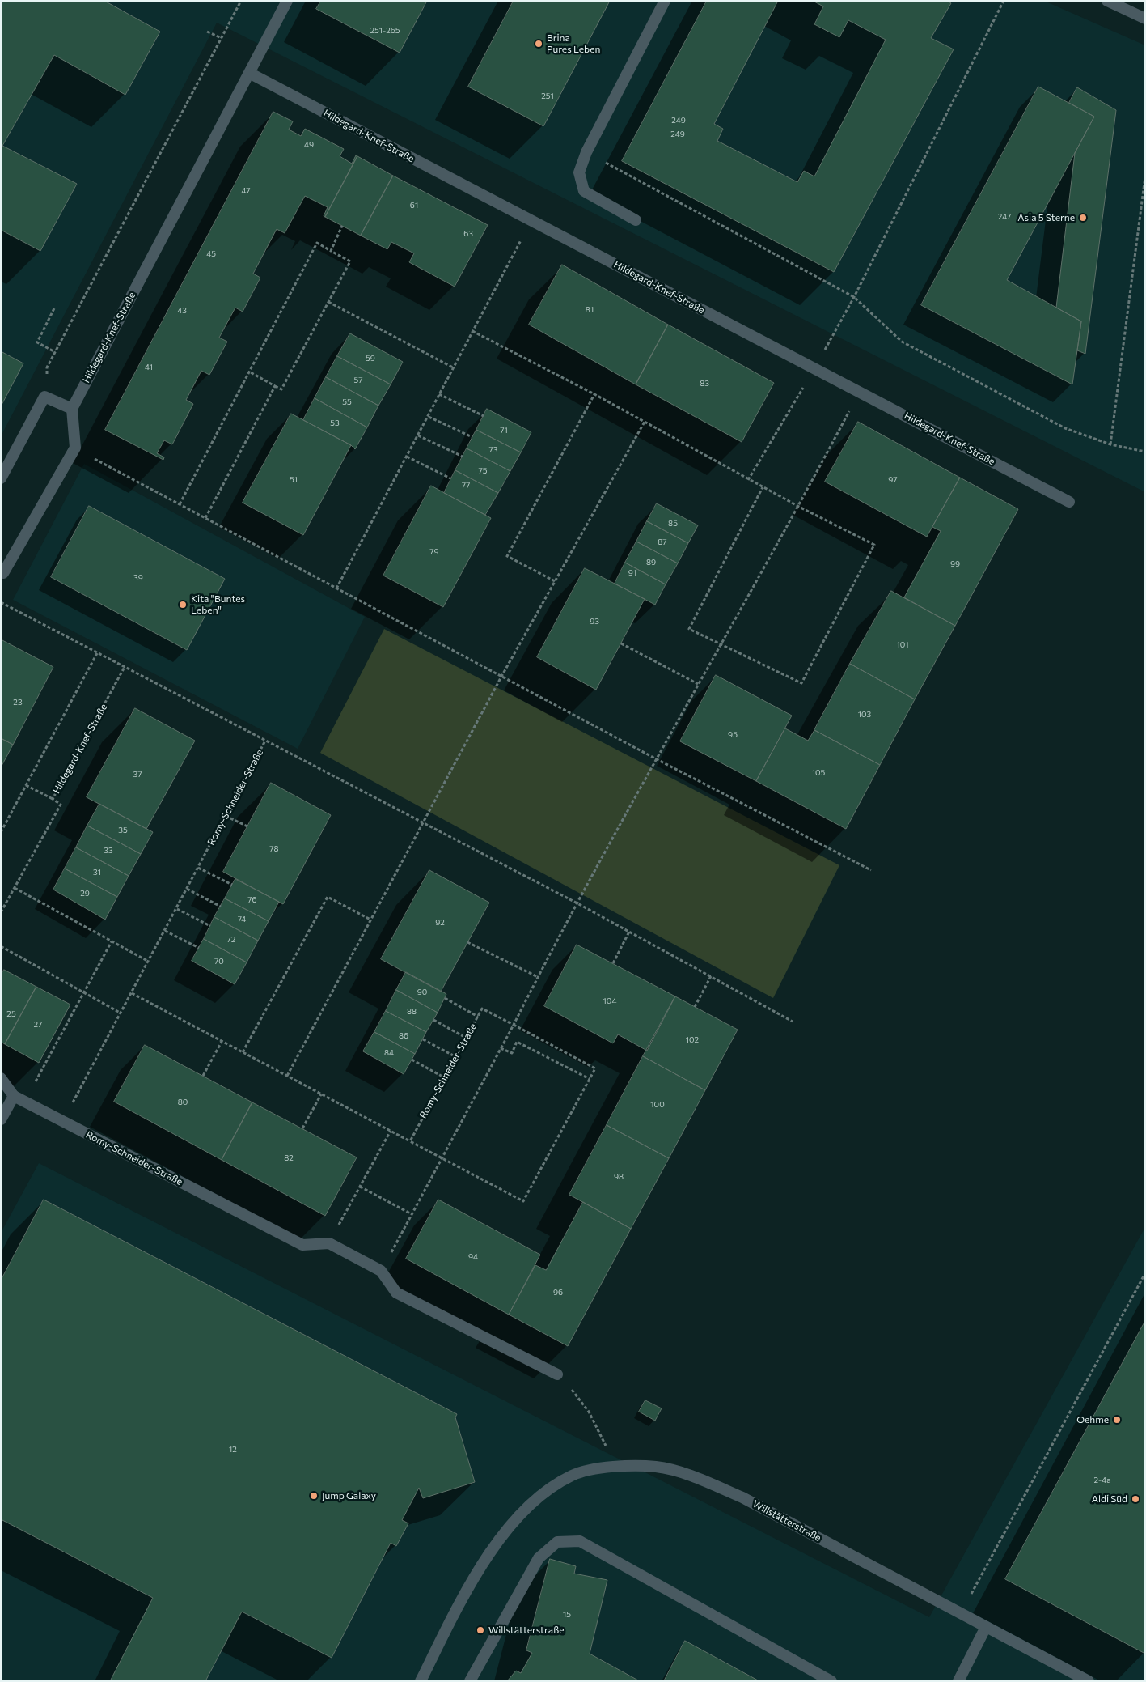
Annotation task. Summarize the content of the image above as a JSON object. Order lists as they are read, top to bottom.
{
  "streets": {
    "street": ["Hildegard-Knef-Straße", "Romy-Schneider-Straße", "Willstätterstraße"]
  },
  "places": [
    "Brina Pures Leben",
    "Asia 5 Sterne",
    "Kita \"Buntes Leben\"",
    "Oehme",
    "Jump Galaxy",
    "Aldi Süd",
    "Willstätterstraße"
  ],
  "house_numbers": [
    "251-265",
    "251",
    "249",
    "249",
    "49",
    "47",
    "61",
    "247",
    "63",
    "45",
    "81",
    "43",
    "59",
    "41",
    "57",
    "83",
    "55",
    "53",
    "71",
    "73",
    "75",
    "51",
    "97",
    "77",
    "85",
    "87",
    "79",
    "89",
    "99",
    "91",
    "39",
    "93",
    "101",
    "23",
    "103",
    "95",
    "105",
    "37",
    "35",
    "78",
    "33",
    "31",
    "29",
    "76",
    "74",
    "92",
    "72",
    "70",
    "90",
    "104",
    "88",
    "25",
    "27",
    "86",
    "102",
    "84",
    "80",
    "100",
    "82",
    "98",
    "94",
    "96",
    "12",
    "2-4a",
    "15"
  ]
}
